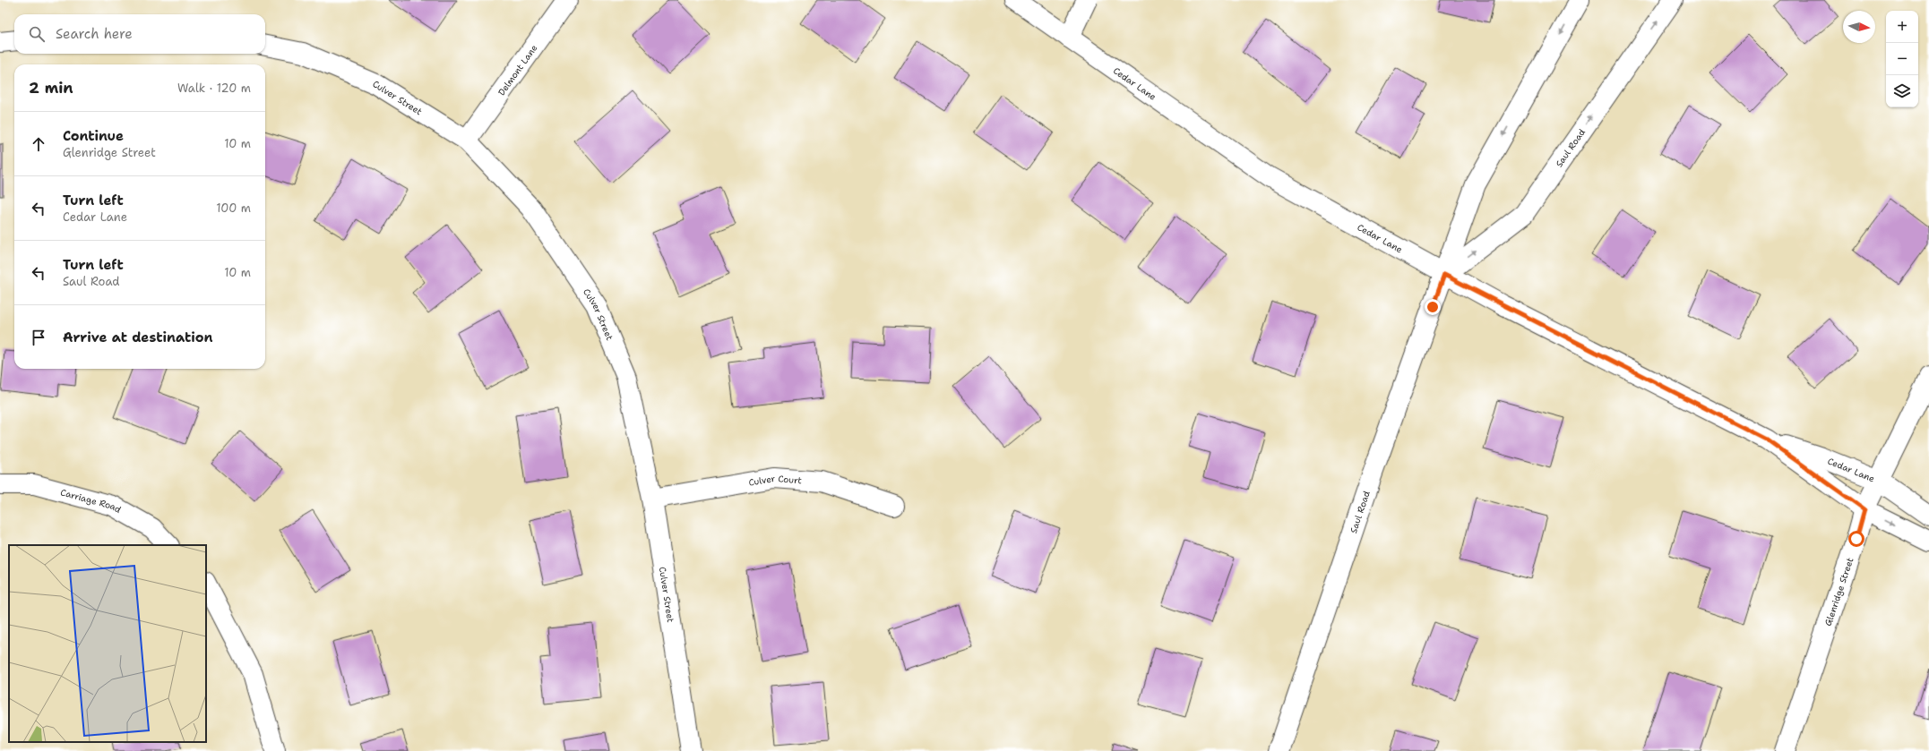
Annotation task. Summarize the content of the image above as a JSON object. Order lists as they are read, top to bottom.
{
  "streets": {
    "street": [
      "Delmont Lane",
      "Cedar Lane",
      "Culver Street",
      "Saul Road",
      "Culver Court",
      "Carriage Road",
      "Glenridge Street"
    ]
  },
  "crossings": [
    ["Delmont Lane", "Culver Street"],
    ["Cedar Lane", "Saul Road"],
    ["Cedar Lane", "Glenridge Street"],
    ["Culver Street", "Culver Court"]
  ],
  "north": "right",
  "page": {
    "map_buttons": ["+", "−"],
    "search": "Search here",
    "heading": ["2 min", "Walk · 120 m"],
    "list": [
      ["Continue", "Glenridge Street", "10 m"],
      ["Turn left", "Cedar Lane", "100 m"],
      ["Turn left", "Saul Road", "10 m"],
      "Arrive at destination"
    ]
  }
}
